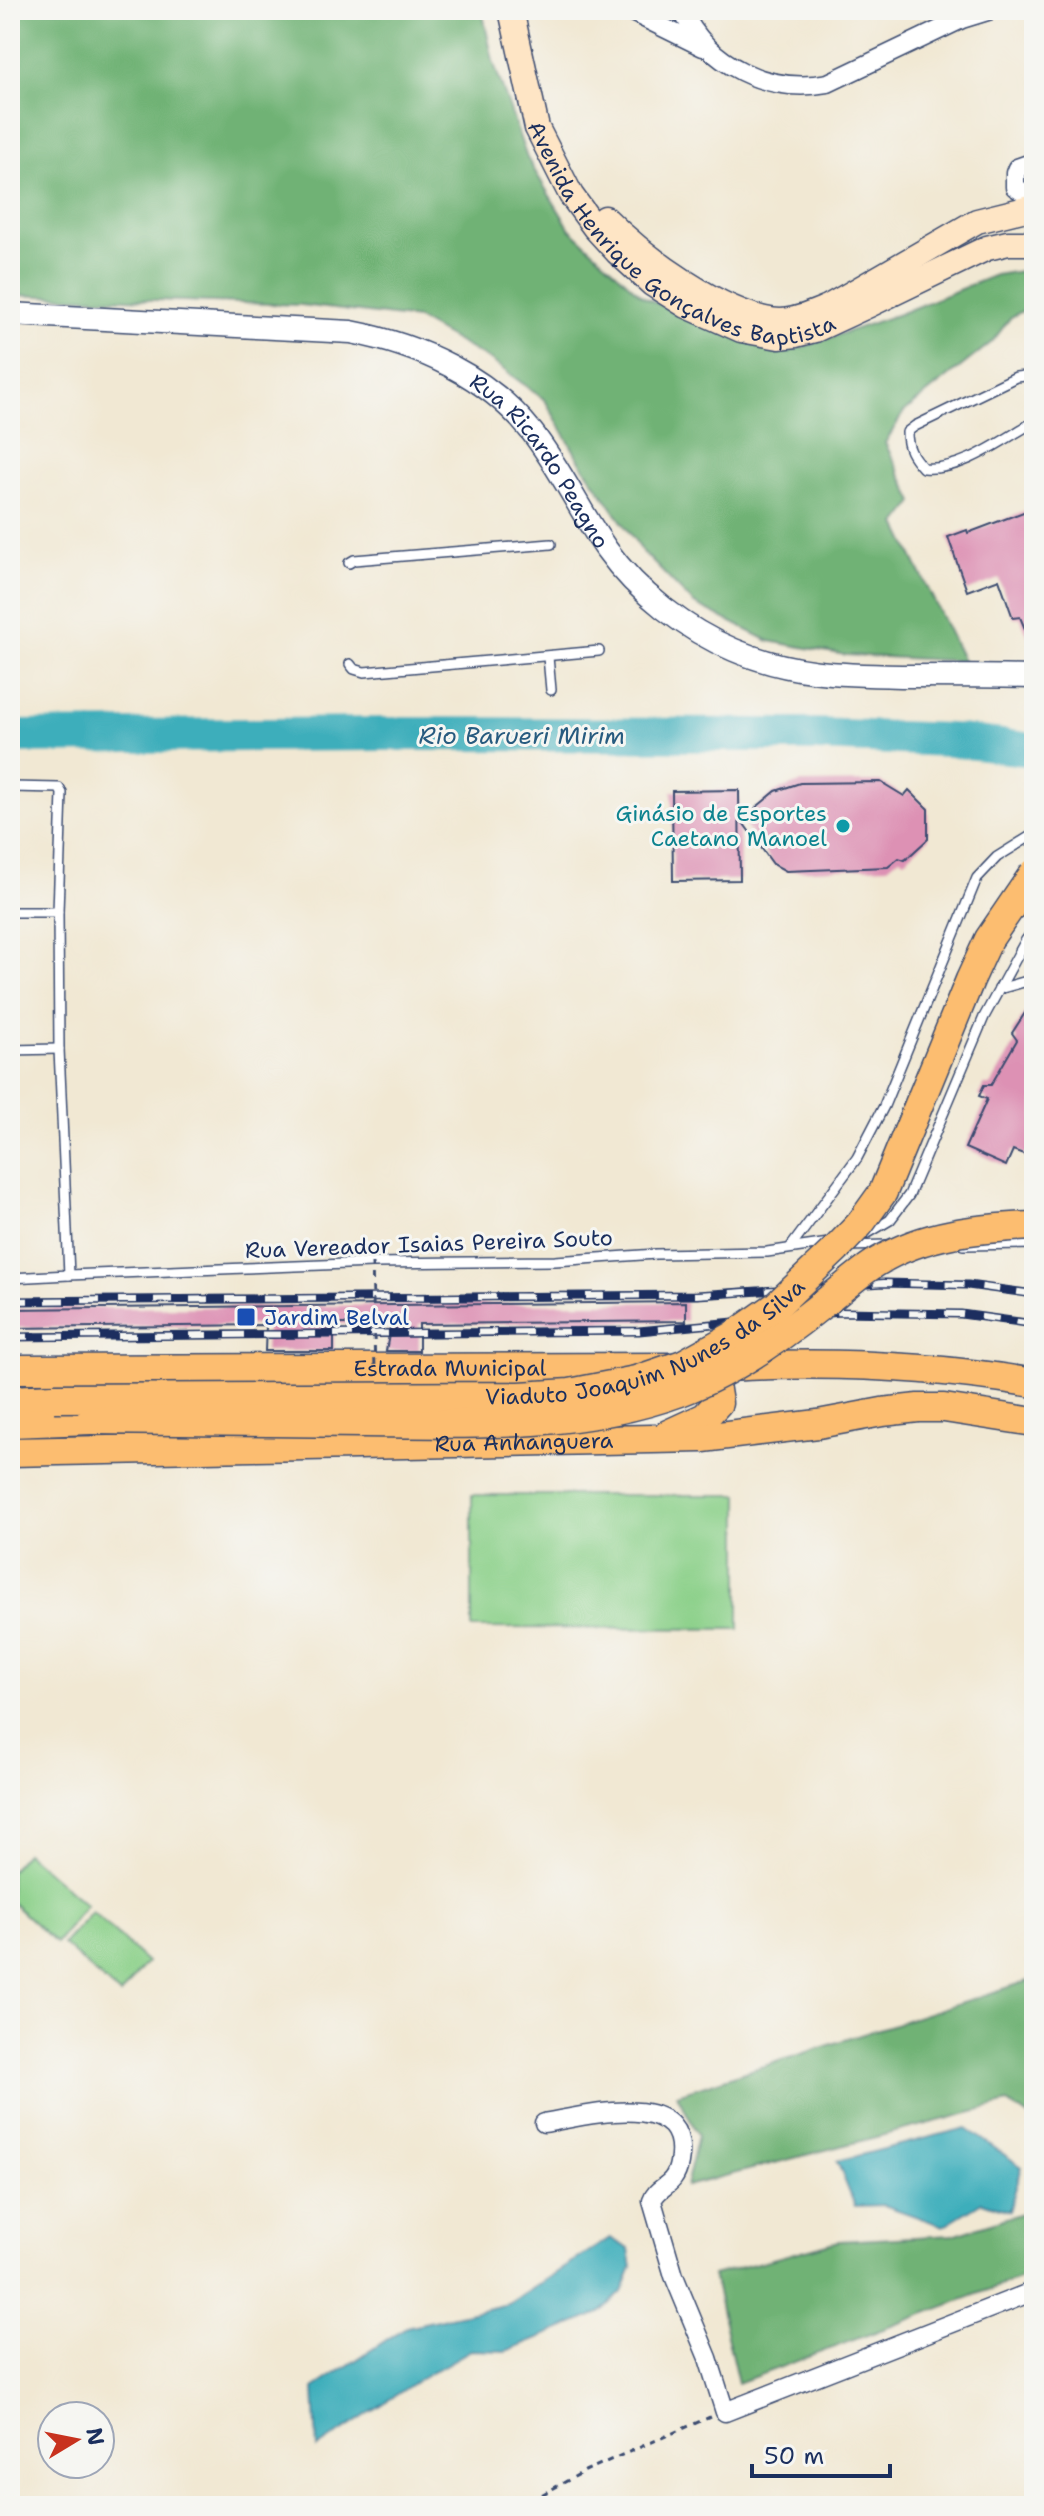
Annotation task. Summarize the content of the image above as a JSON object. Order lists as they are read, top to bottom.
{
  "streets": {
    "main road": [
      "Avenida Henrique Gonçalves Baptista",
      "Viaduto Joaquim Nunes da Silva",
      "Estrada Municipal",
      "Rua Anhanguera"
    ],
    "street": ["Rua Ricardo Peagno"],
    "lane": ["Rua Vereador Isaias Pereira Souto"]
  },
  "water": ["Rio Barueri Mirim"],
  "places": {
    "other": ["Ginásio de Esportes Caetano Manoel"],
    "transit": ["Jardim Belval"]
  },
  "scale_bar": "50 m",
  "north": "right"
}
